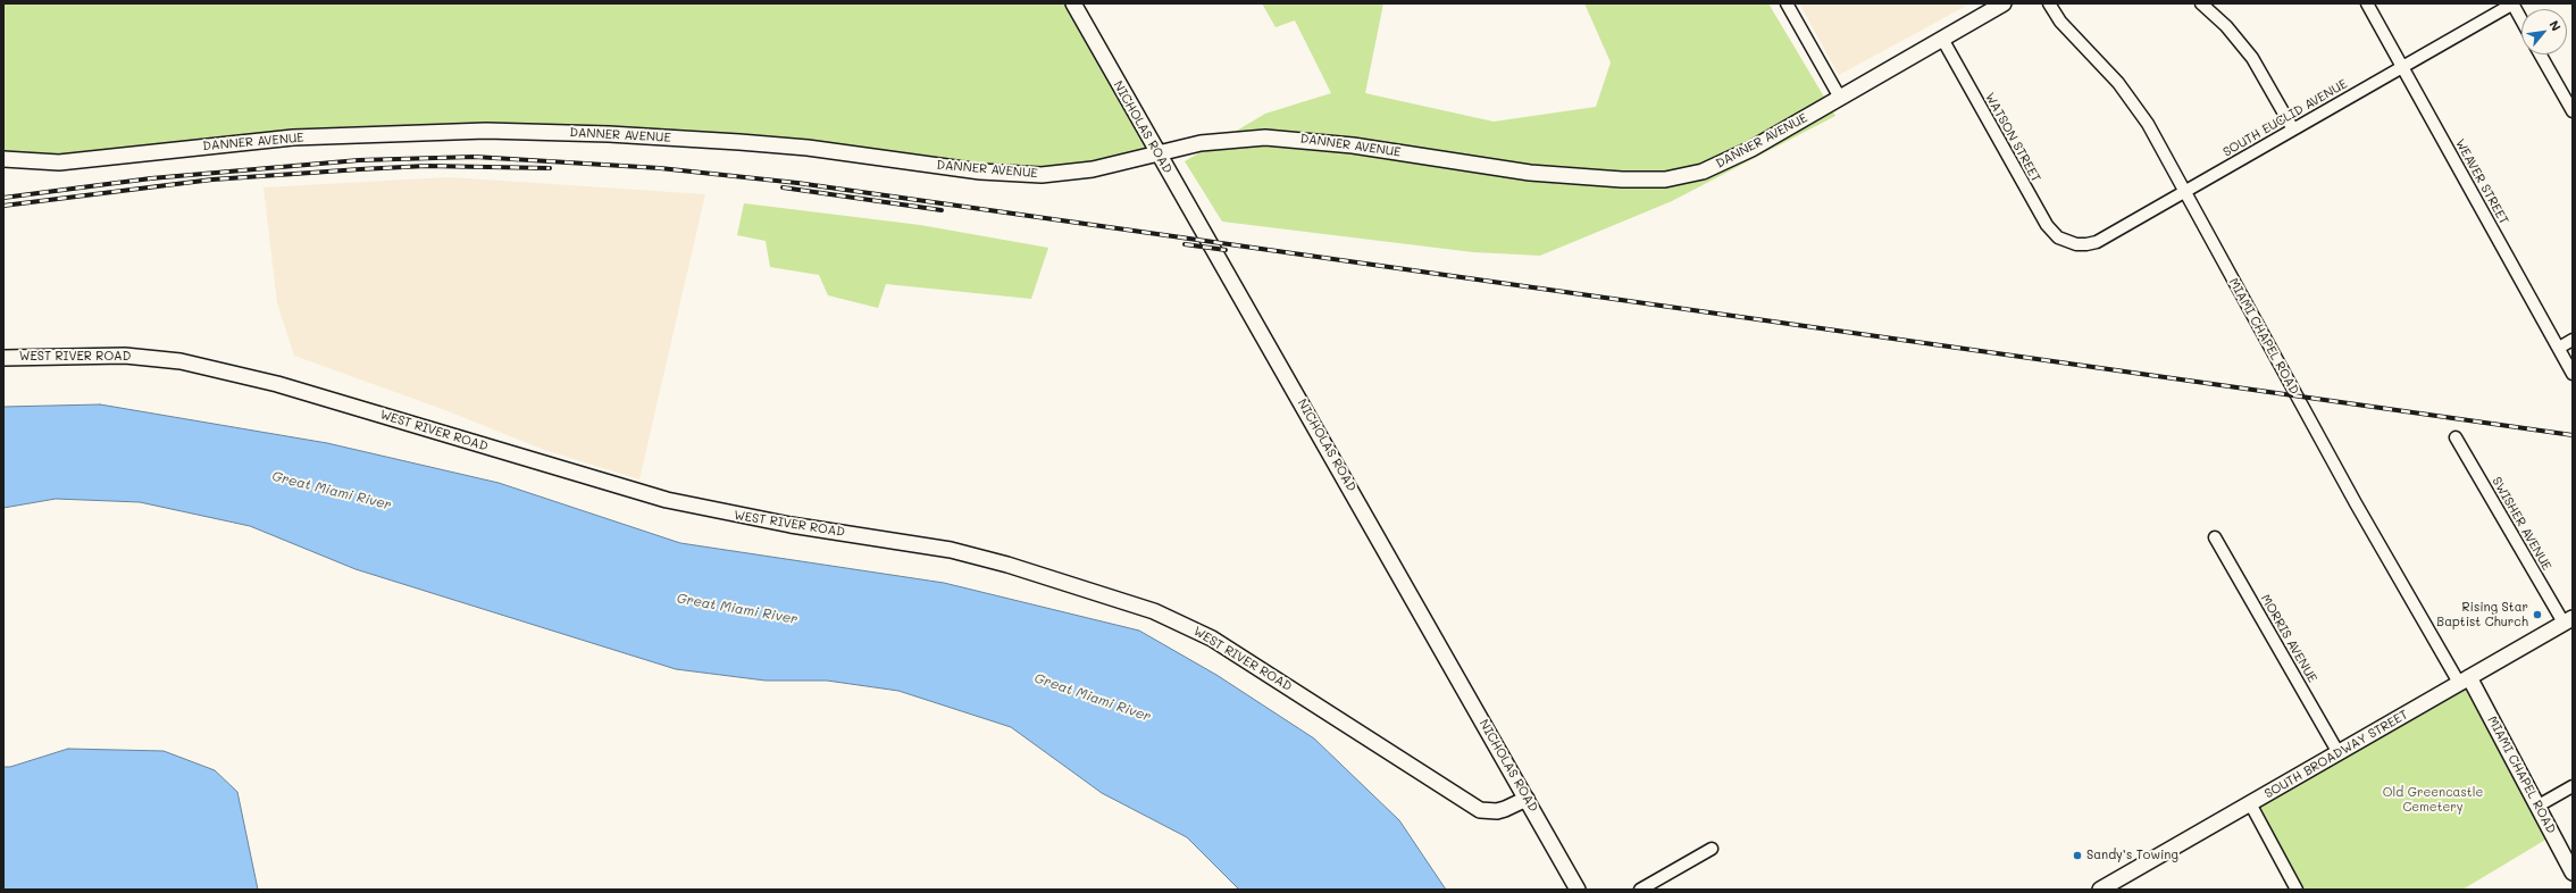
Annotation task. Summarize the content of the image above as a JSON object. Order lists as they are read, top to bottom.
{
  "streets": {
    "street": [
      "SOUTH EUCLID AVENUE",
      "NICHOLAS ROAD",
      "DANNER AVENUE",
      "WATSON STREET",
      "WEAVER STREET",
      "MIAMI CHAPEL ROAD",
      "WEST RIVER ROAD",
      "SWISHER AVENUE",
      "MORRIS AVENUE",
      "SOUTH BROADWAY STREET"
    ]
  },
  "crossings": [
    ["SOUTH EUCLID AVENUE", "WATSON STREET"],
    ["SOUTH EUCLID AVENUE", "WEAVER STREET"],
    ["SOUTH EUCLID AVENUE", "MIAMI CHAPEL ROAD"],
    ["NICHOLAS ROAD", "DANNER AVENUE"],
    ["NICHOLAS ROAD", "WEST RIVER ROAD"],
    ["DANNER AVENUE", "WATSON STREET"],
    ["MIAMI CHAPEL ROAD", "SOUTH BROADWAY STREET"],
    ["SWISHER AVENUE", "SOUTH BROADWAY STREET"],
    ["MORRIS AVENUE", "SOUTH BROADWAY STREET"]
  ],
  "water": ["Great Miami River"],
  "parks": ["Old Greencastle Cemetery"],
  "places": ["Rising Star Baptist Church", "Sandy’s Towing"],
  "north": "top right"
}
